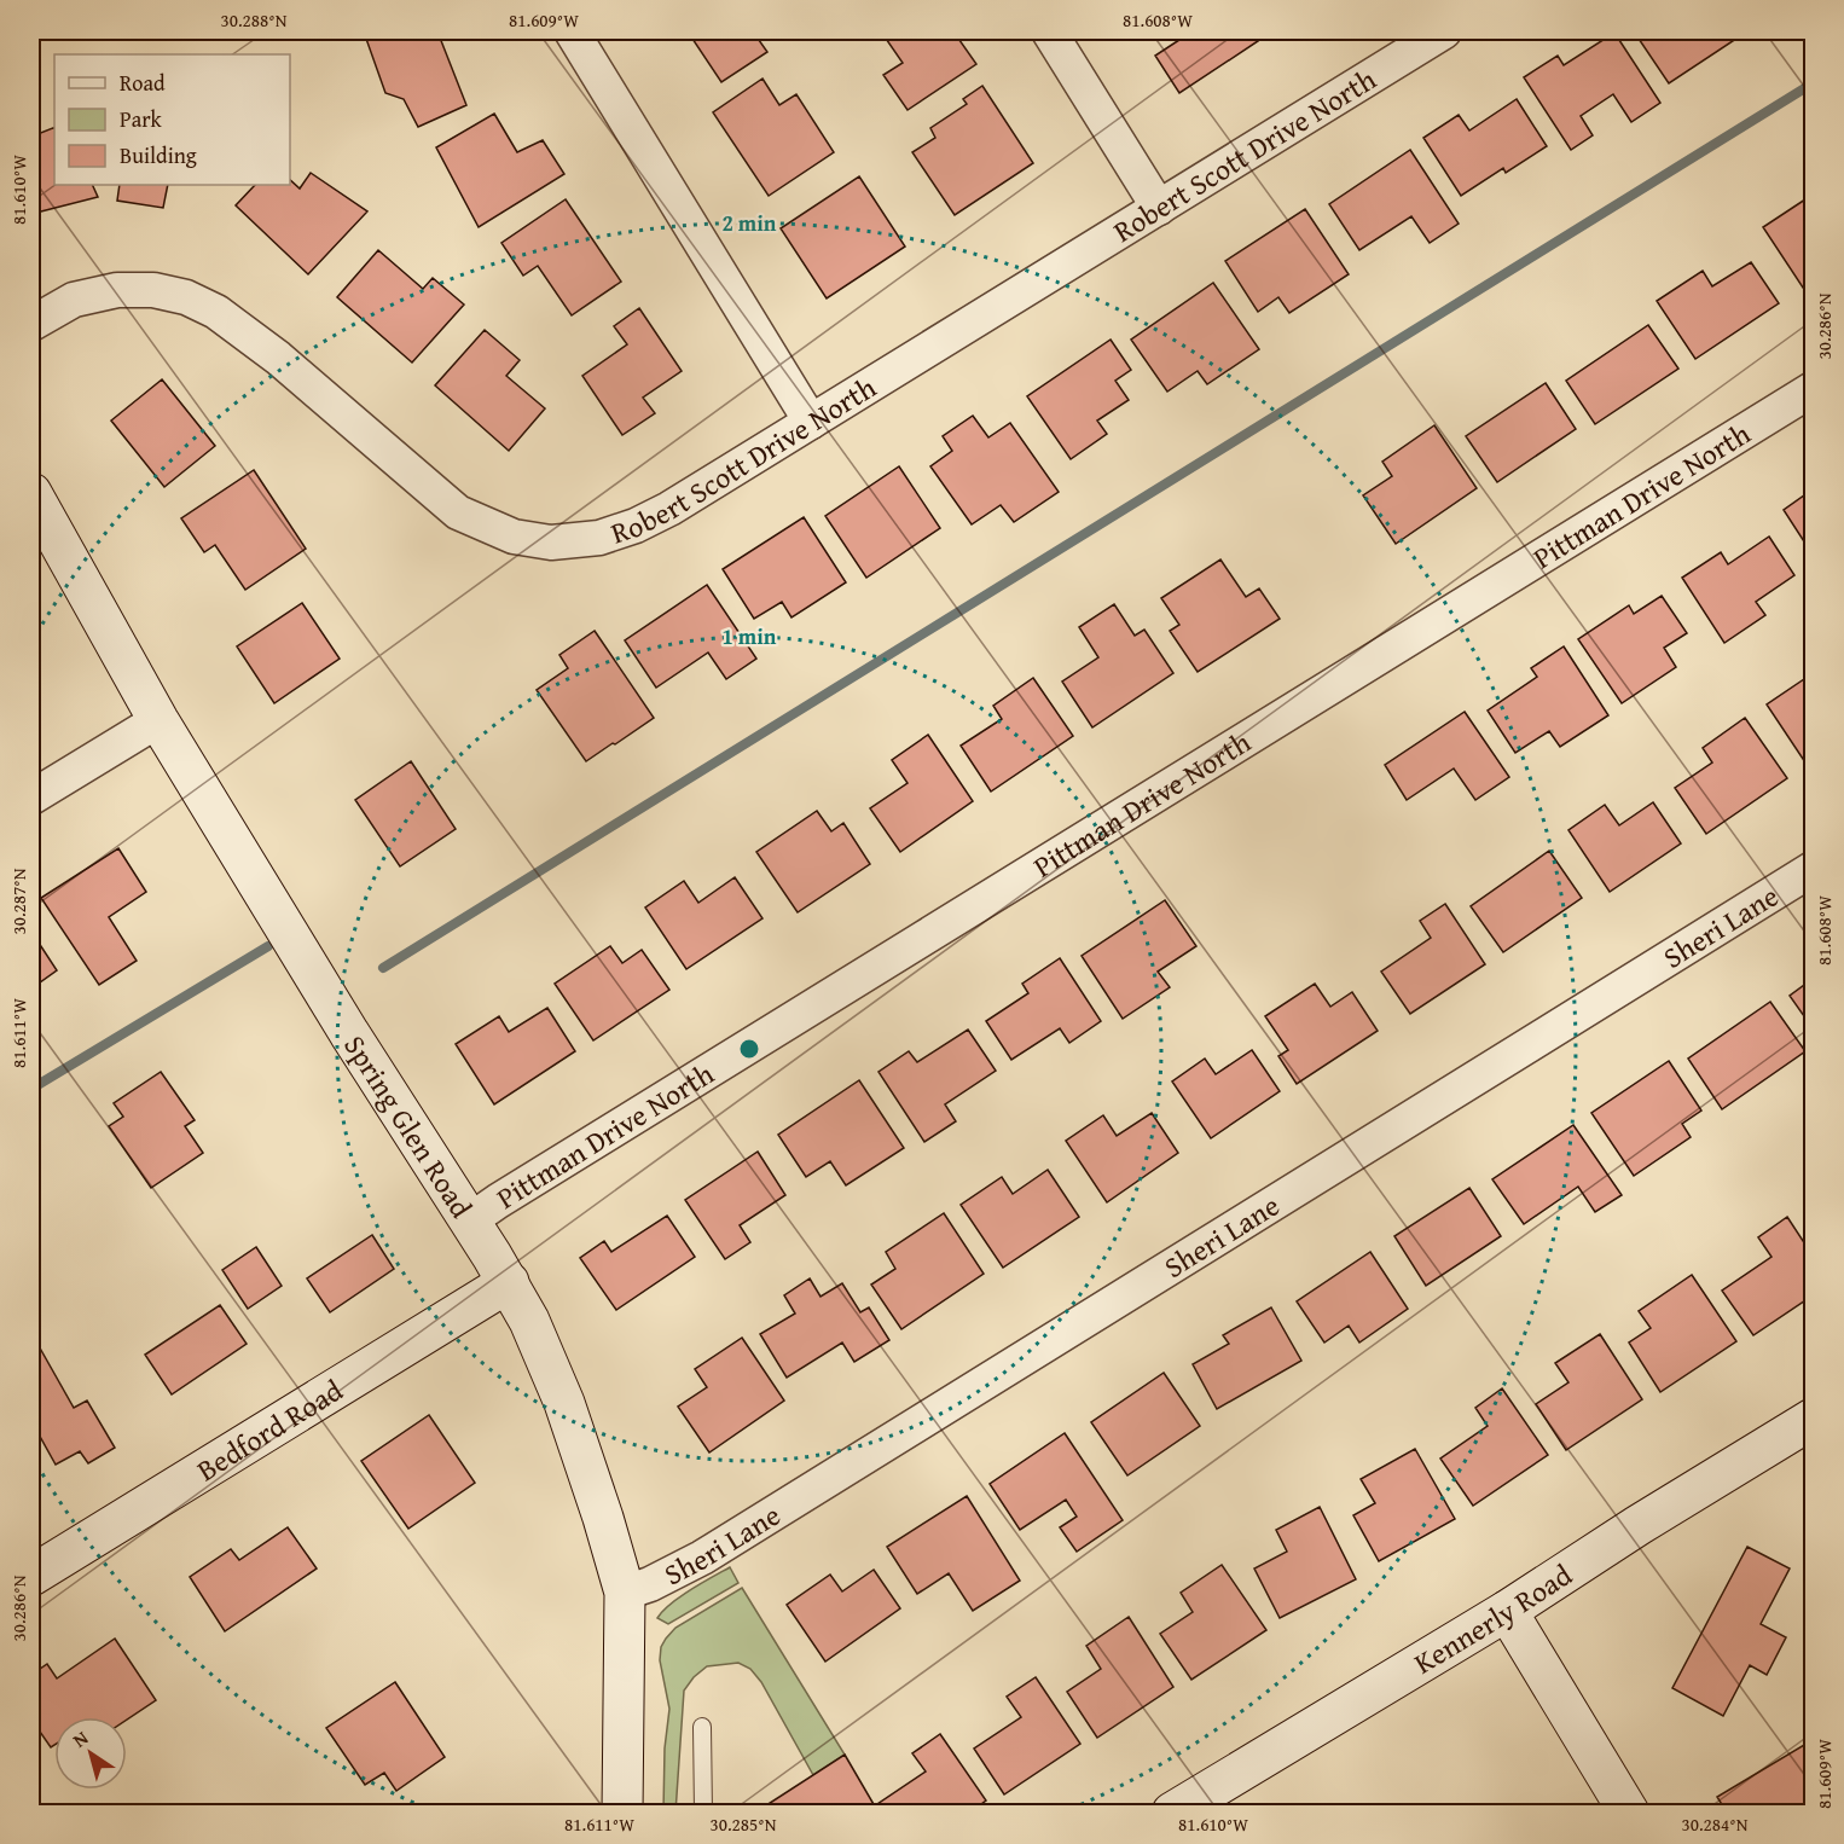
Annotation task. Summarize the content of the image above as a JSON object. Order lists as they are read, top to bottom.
{
  "streets": {
    "street": [
      "Robert Scott Drive North",
      "Pittman Drive North",
      "Sheri Lane",
      "Spring Glen Road",
      "Bedford Road",
      "Kennerly Road"
    ]
  },
  "crossings": [
    ["Pittman Drive North", "Spring Glen Road"],
    ["Sheri Lane", "Spring Glen Road"],
    ["Spring Glen Road", "Bedford Road"]
  ],
  "legend": ["Road", "Park", "Building"],
  "north": "top left",
  "coordinates": [
    "30.288°N",
    "81.609°W",
    "81.608°W",
    "81.610°W",
    "30.286°N",
    "30.287°N",
    "81.611°W",
    "30.285°N",
    "30.284°N"
  ],
  "rings": ["2 min", "1 min"]
}
